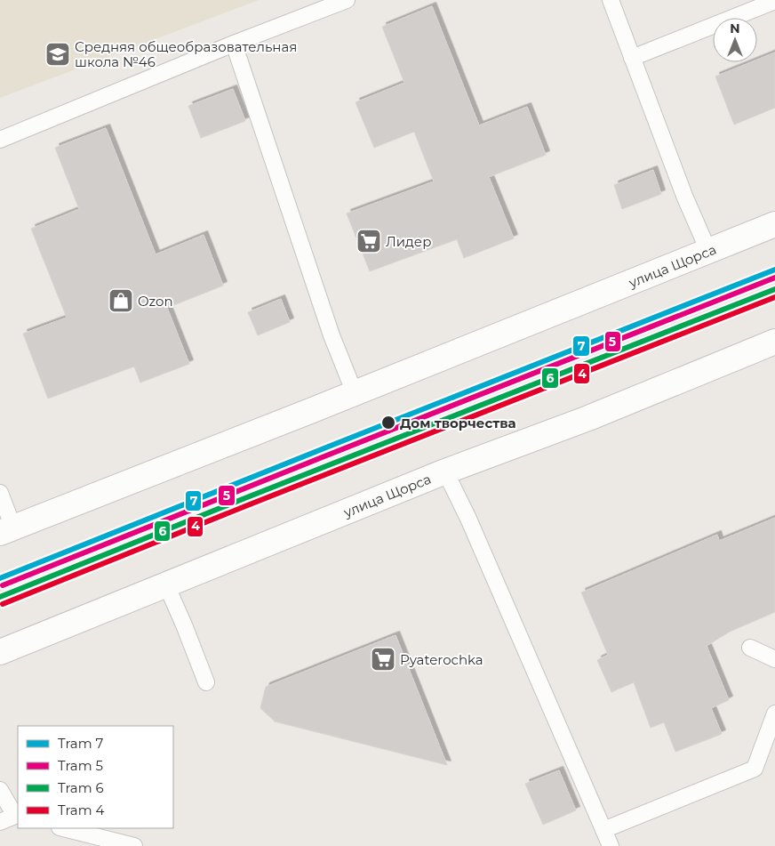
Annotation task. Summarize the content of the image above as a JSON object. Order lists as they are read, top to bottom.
{
  "streets": {
    "main road": ["улица Щорса"]
  },
  "places": {
    "school or university": ["Средняя общеобразовательная школа №46"],
    "supermarket": ["Лидер", "Pyaterochka"],
    "shop": ["Ozon"],
    "other": ["Дом творчества"]
  },
  "lines": [
    "tram line 7",
    "tram line 5",
    "tram line 6",
    "tram line 4"
  ],
  "legend": [
    "Tram 7",
    "Tram 5",
    "Tram 6",
    "Tram 4"
  ],
  "north": "top"
}
